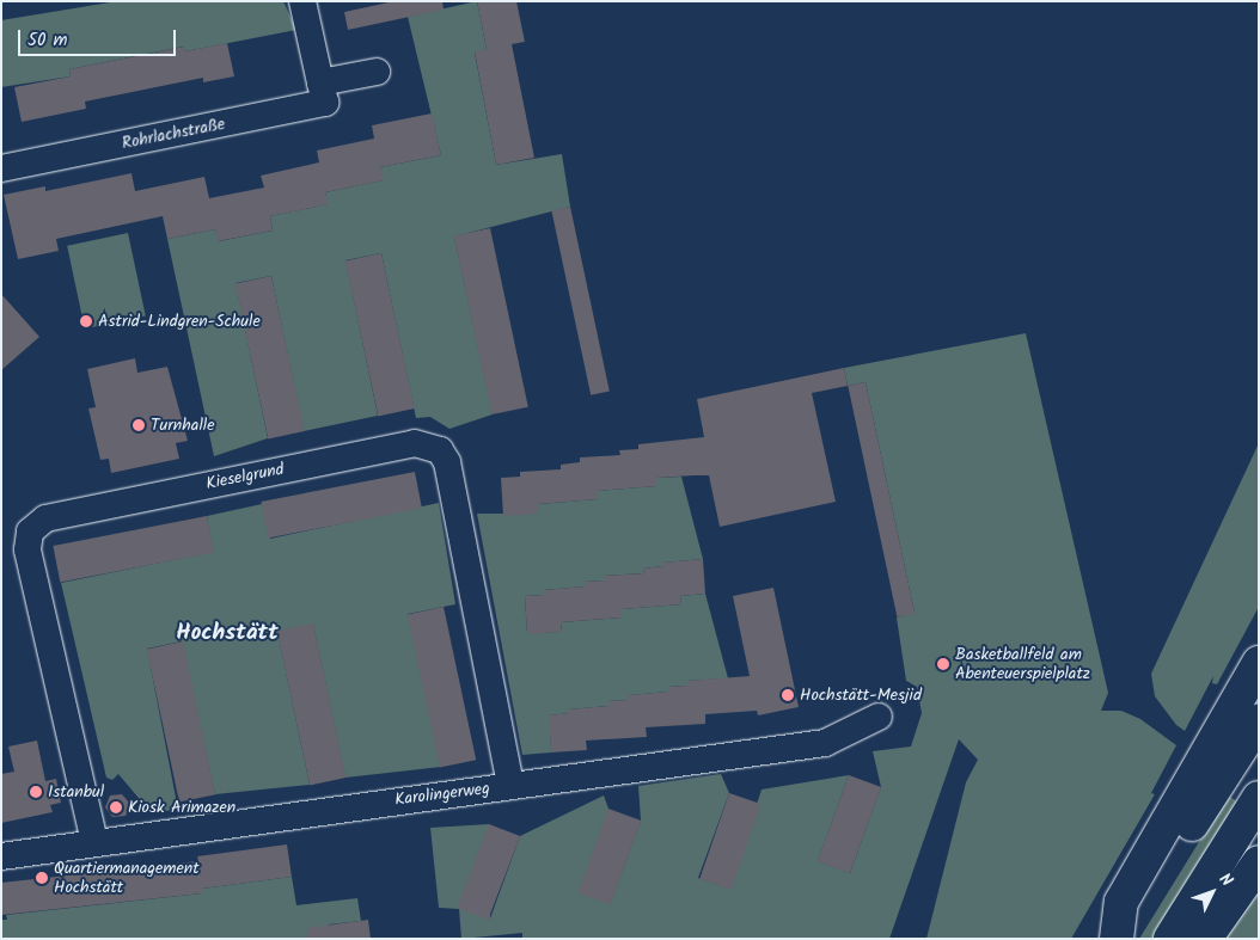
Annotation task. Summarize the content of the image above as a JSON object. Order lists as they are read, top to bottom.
{
  "streets": {
    "street": ["Rohrlachstraße", "Kieselgrund", "Karolingerweg"]
  },
  "crossings": [
    ["Kieselgrund", "Karolingerweg"]
  ],
  "districts": ["Hochstätt"],
  "places": [
    "Astrid-Lindgren-Schule",
    "Turnhalle",
    "Basketballfeld am Abenteuerspielplatz",
    "Hochstätt-Mesjid",
    "Istanbul",
    "Kiosk Arimazen",
    "Quartiermanagement Hochstätt"
  ],
  "scale_bar": "50 m",
  "north": "top right"
}
